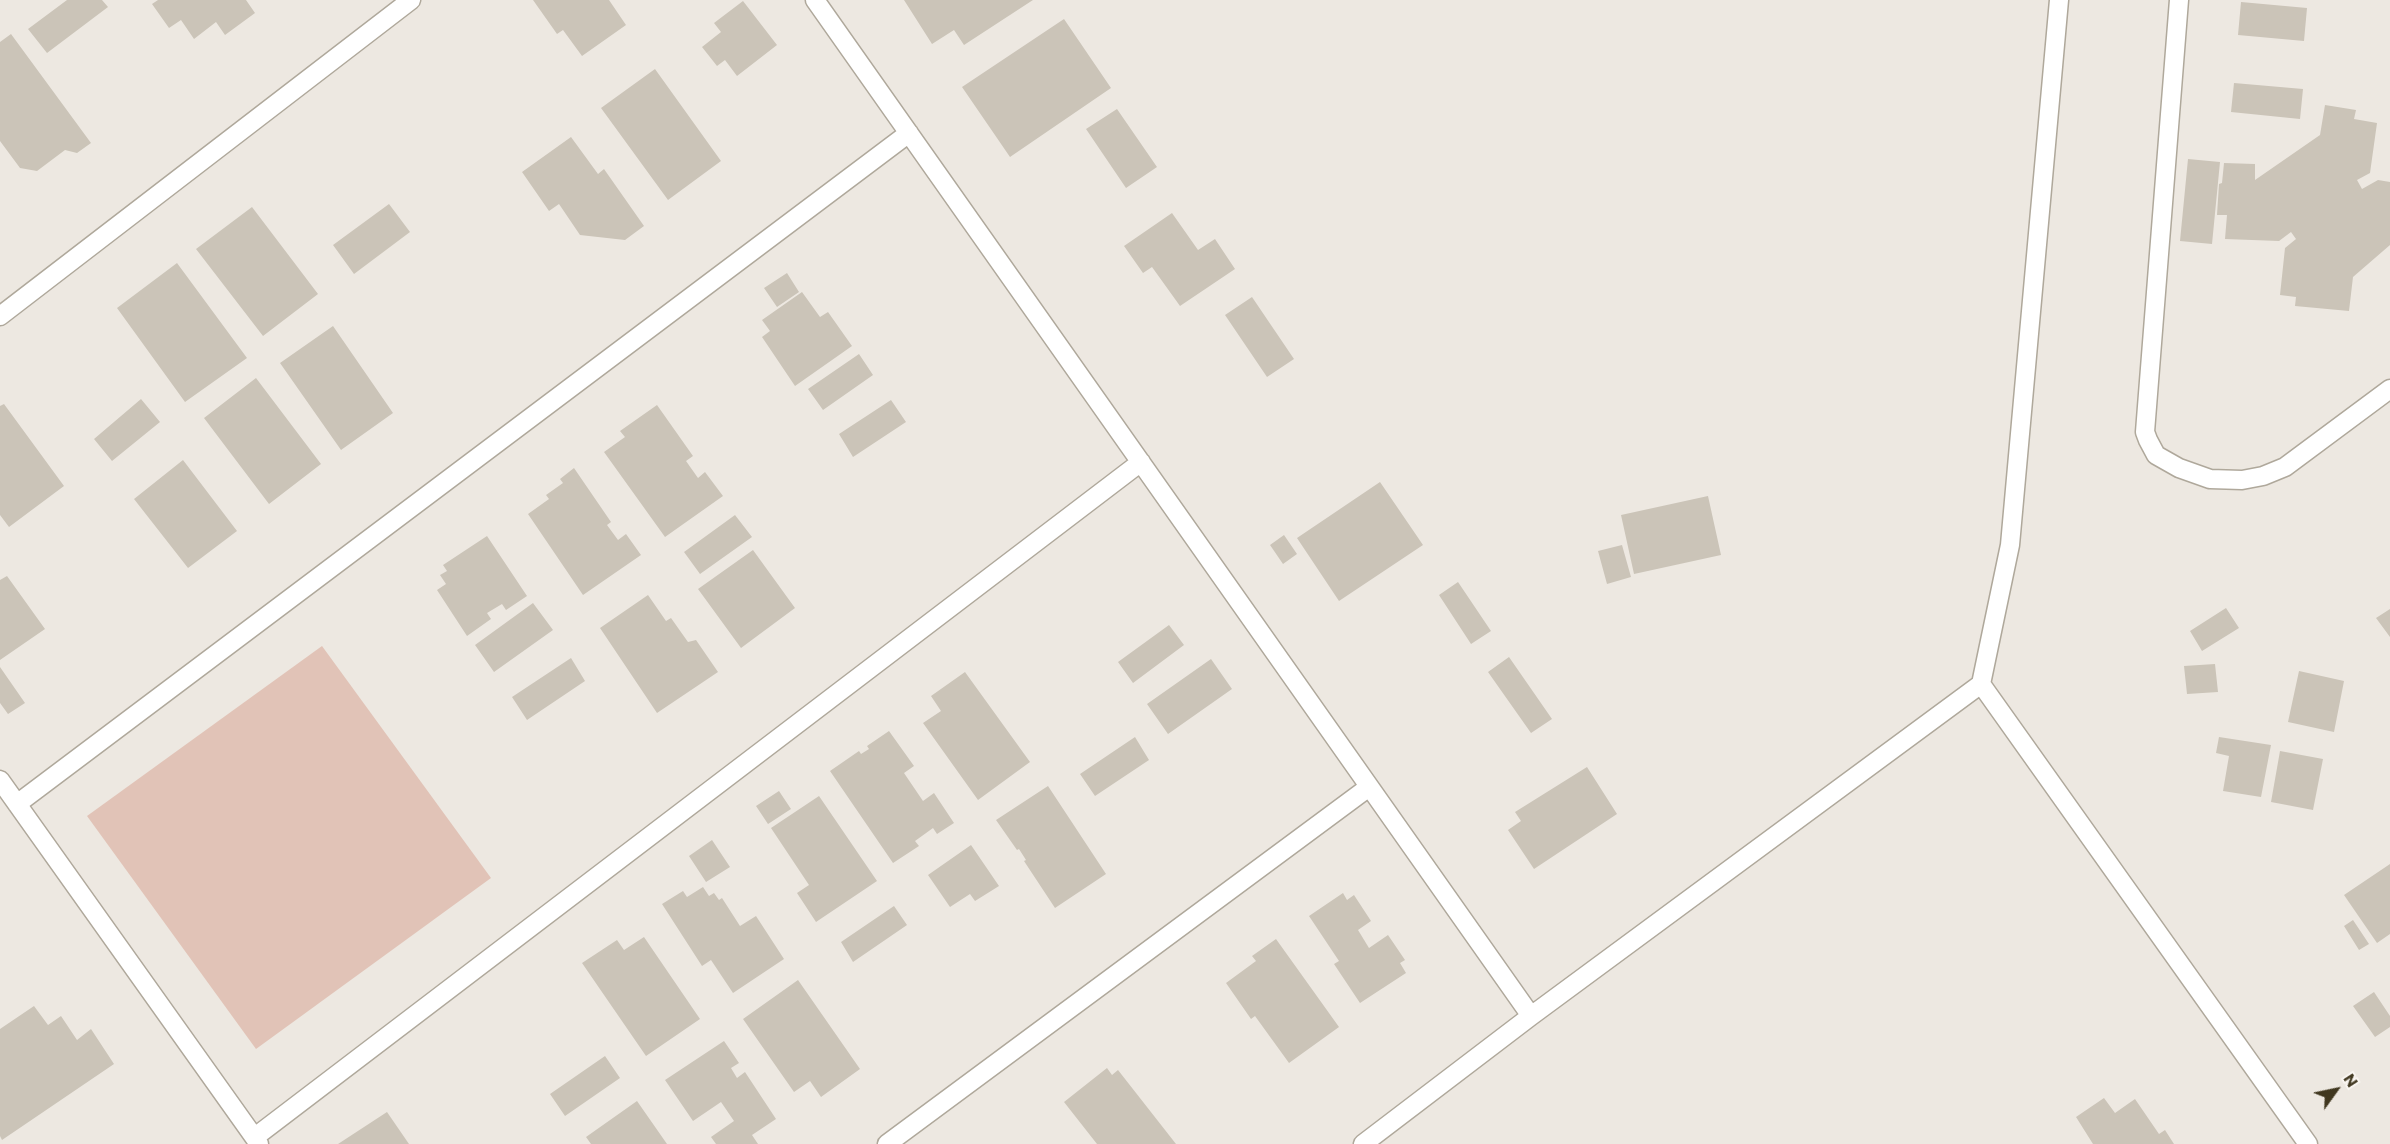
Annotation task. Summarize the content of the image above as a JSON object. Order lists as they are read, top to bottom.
{
  "north": "top right"
}
